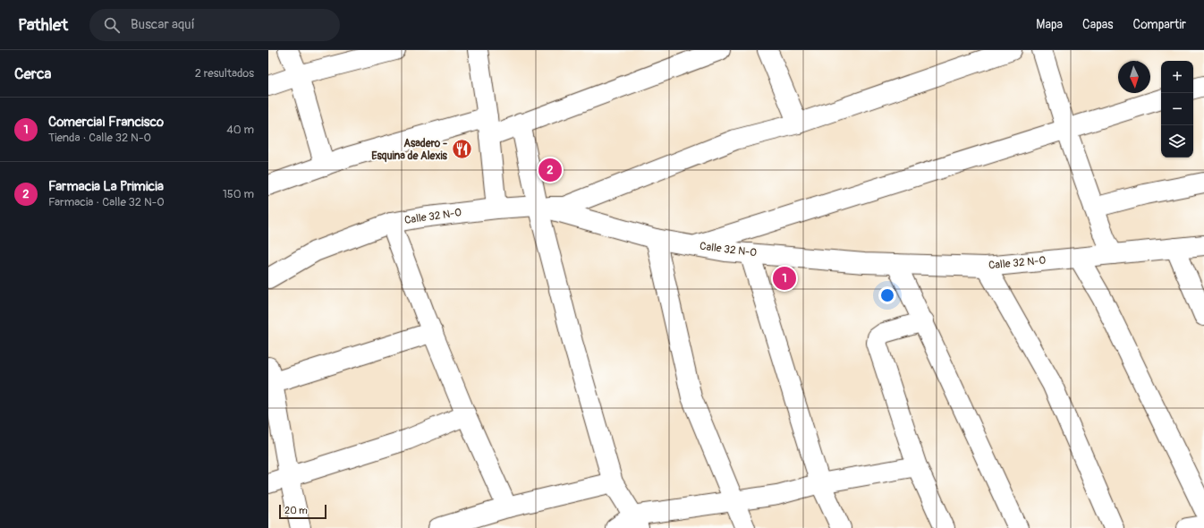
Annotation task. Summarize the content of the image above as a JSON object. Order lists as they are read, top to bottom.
{
  "streets": {
    "street": ["Calle 32 N-O"]
  },
  "places": {
    "restaurant": ["Asadero - Esquina de Alexis"]
  },
  "scale_bar": "20 m",
  "north": "bottom",
  "page": {
    "header": "Pathlet",
    "search": "Buscar aquí",
    "nav": ["Mapa", "Capas", "Compartir"],
    "heading": ["Cerca", "2 resultados"],
    "map_buttons": ["+", "−"],
    "list": [
      {
        "mark": "1",
        "name": "Comercial Francisco",
        "note": "Tienda · Calle 32 N-O",
        "value": "40 m"
      },
      {
        "mark": "2",
        "name": "Farmacia La Primicia",
        "note": "Farmacia · Calle 32 N-O",
        "value": "150 m"
      }
    ],
    "pins": ["2", "1"],
    "scale": "20 m"
  }
}
